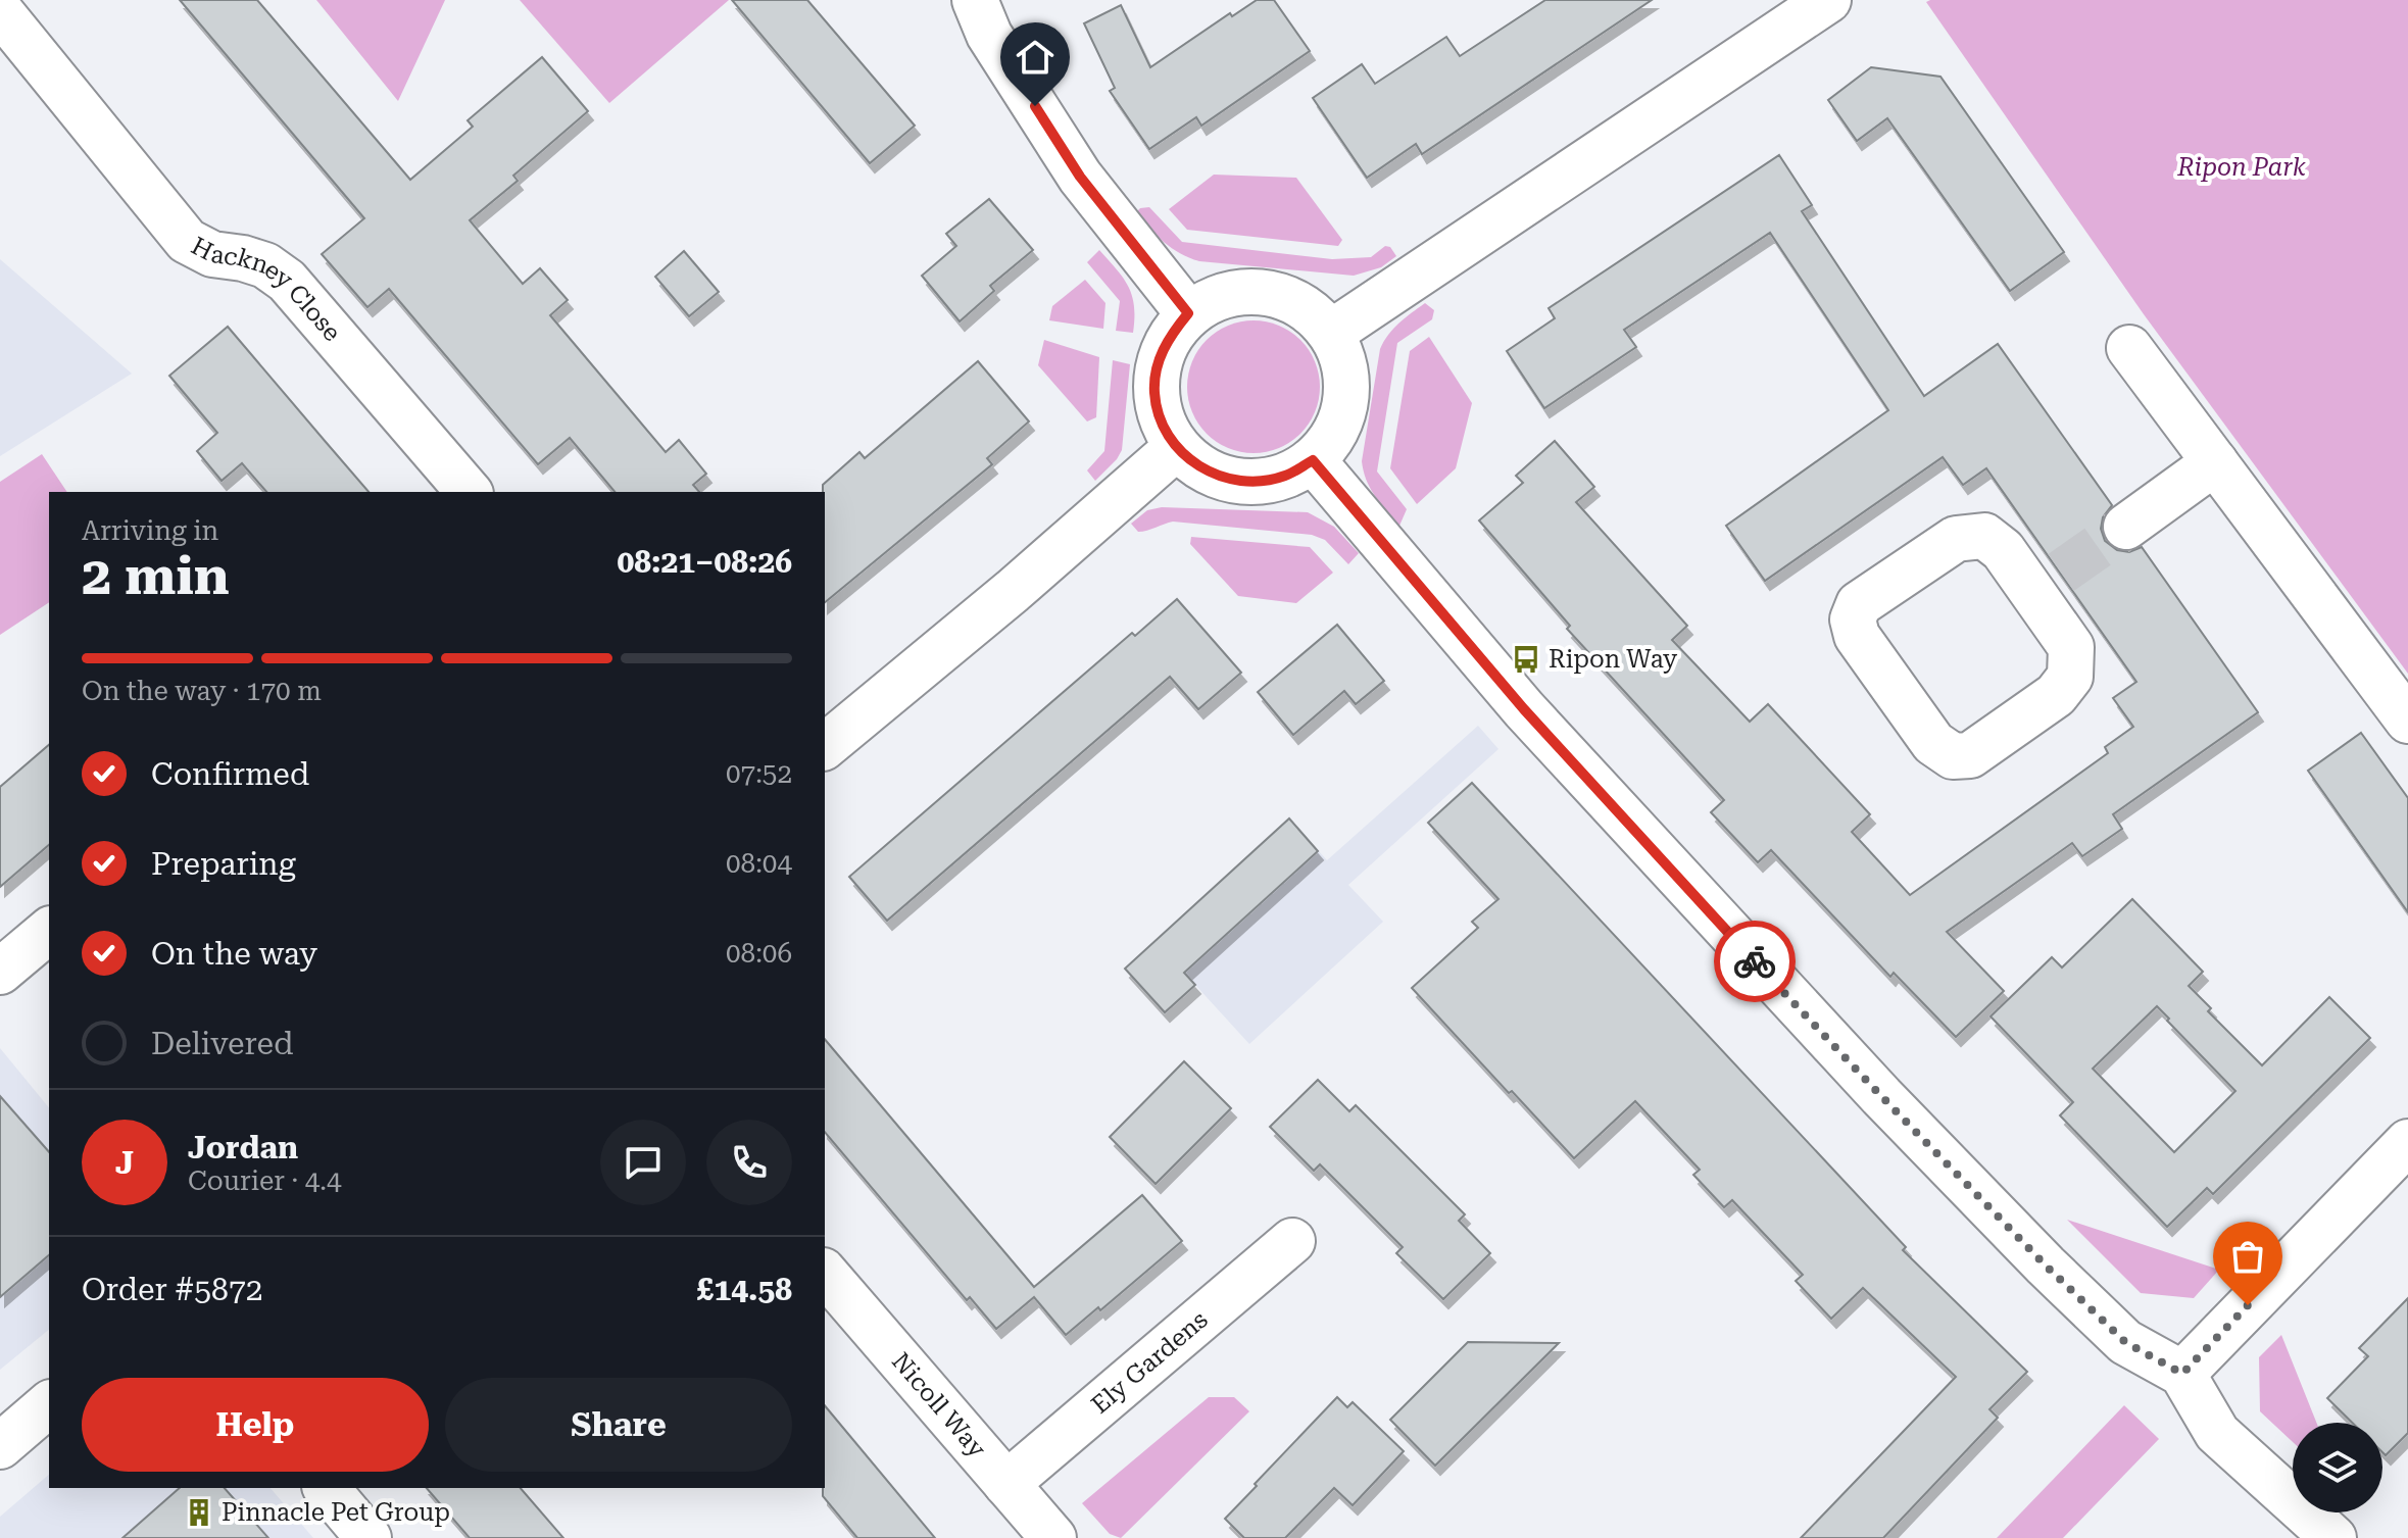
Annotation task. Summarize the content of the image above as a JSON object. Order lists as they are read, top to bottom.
{
  "streets": {
    "street": ["Hackney Close", "Ely Gardens", "Nicoll Way"]
  },
  "crossings": [
    ["Ely Gardens", "Nicoll Way"]
  ],
  "parks": ["Ripon Park"],
  "places": {
    "bus stop": ["Ripon Way"],
    "building": ["Pinnacle Pet Group"]
  },
  "page": {
    "heading": ["2 min", "Arriving in", "08:21–08:26"],
    "panel": [
      "Jordan",
      "Courier · 4.4",
      "Order #5872",
      "£14.58"
    ],
    "bar": "On the way · 170 m",
    "list": [
      ["Confirmed", "07:52"],
      ["Preparing", "08:04"],
      ["On the way", "08:06"],
      "Delivered"
    ],
    "round": "J",
    "buttons": ["Help", "Share"]
  }
}
